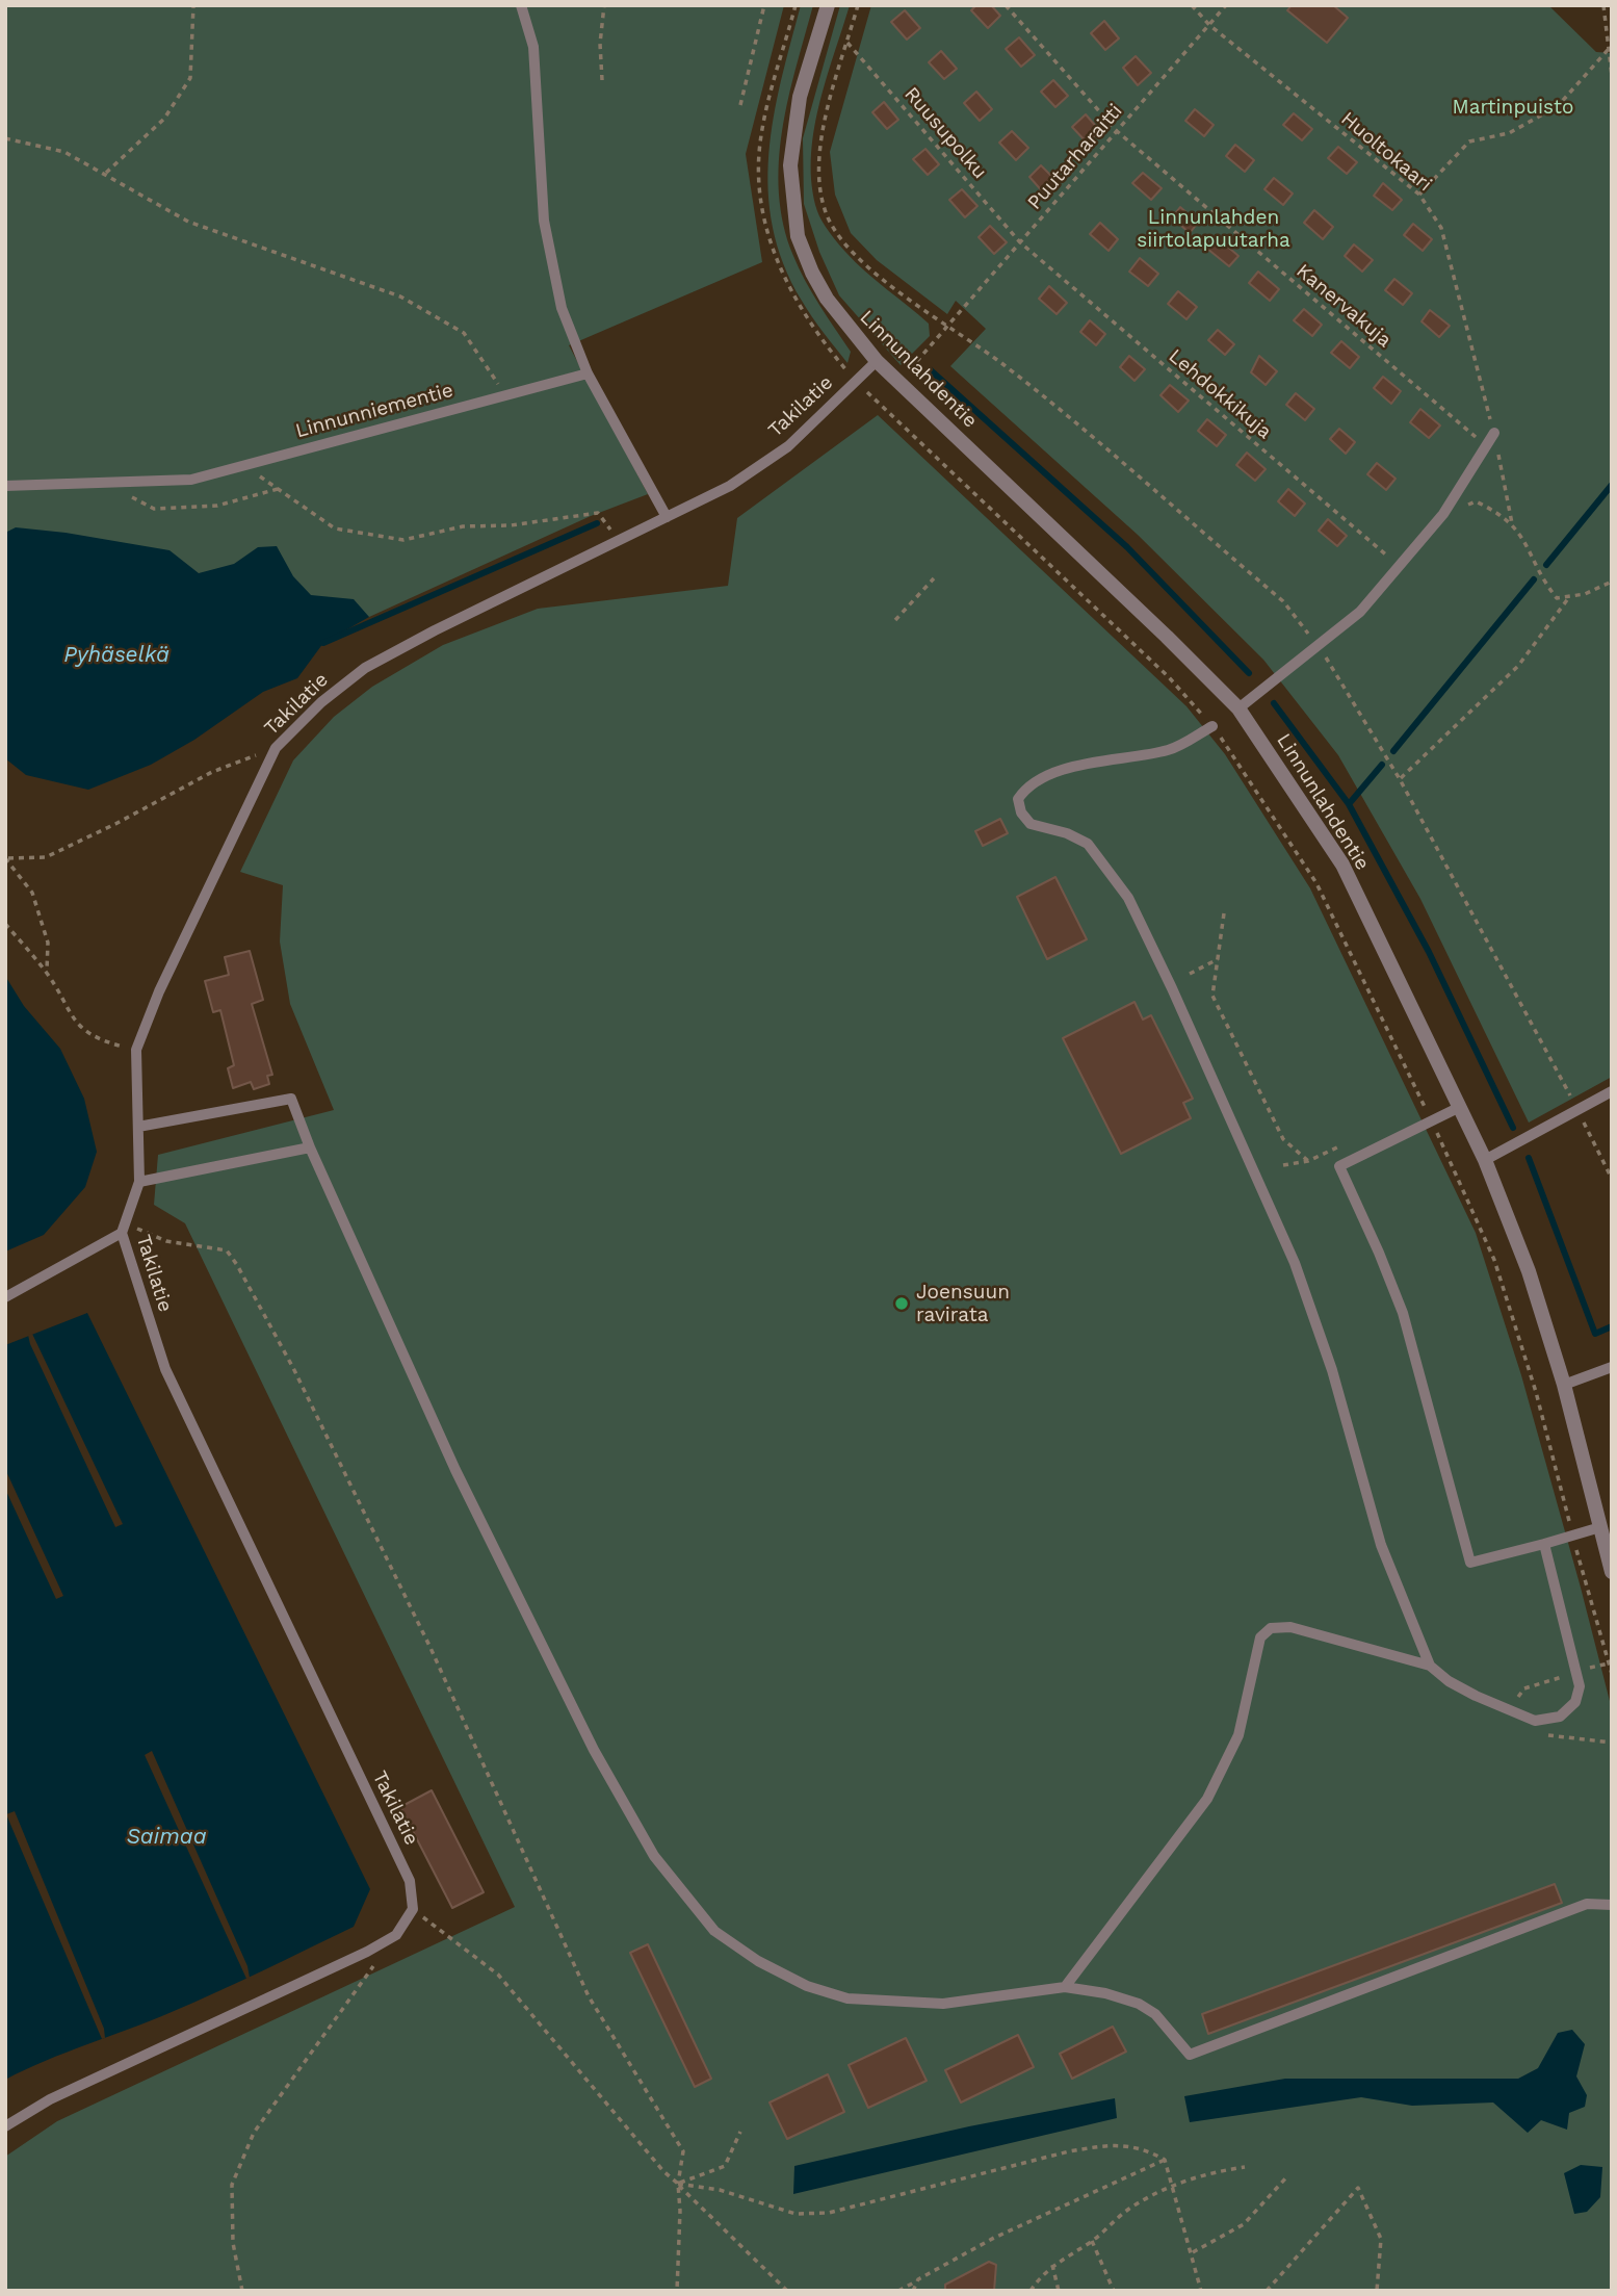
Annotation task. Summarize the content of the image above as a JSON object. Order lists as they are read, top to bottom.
{
  "streets": {
    "street": ["Linnunlahdentie"],
    "lane": ["Takilatie", "Linnunniementie"],
    "path": [
      "Ruusupolku",
      "Huoltokaari",
      "Puutarharaitti",
      "Kanervakuja",
      "Lehdokkikuja"
    ]
  },
  "crossings": [
    ["Ruusupolku", "Puutarharaitti"],
    ["Ruusupolku", "Lehdokkikuja"],
    ["Huoltokaari", "Puutarharaitti"],
    ["Puutarharaitti", "Kanervakuja"],
    ["Puutarharaitti", "Linnunlahdentie"],
    ["Puutarharaitti", "Lehdokkikuja"],
    ["Linnunlahdentie", "Takilatie"]
  ],
  "water": ["Pyhäselkä", "Saimaa"],
  "parks": ["Martinpuisto", "Linnunlahden siirtolapuutarha"],
  "places": ["Joensuun ravirata"]
}
